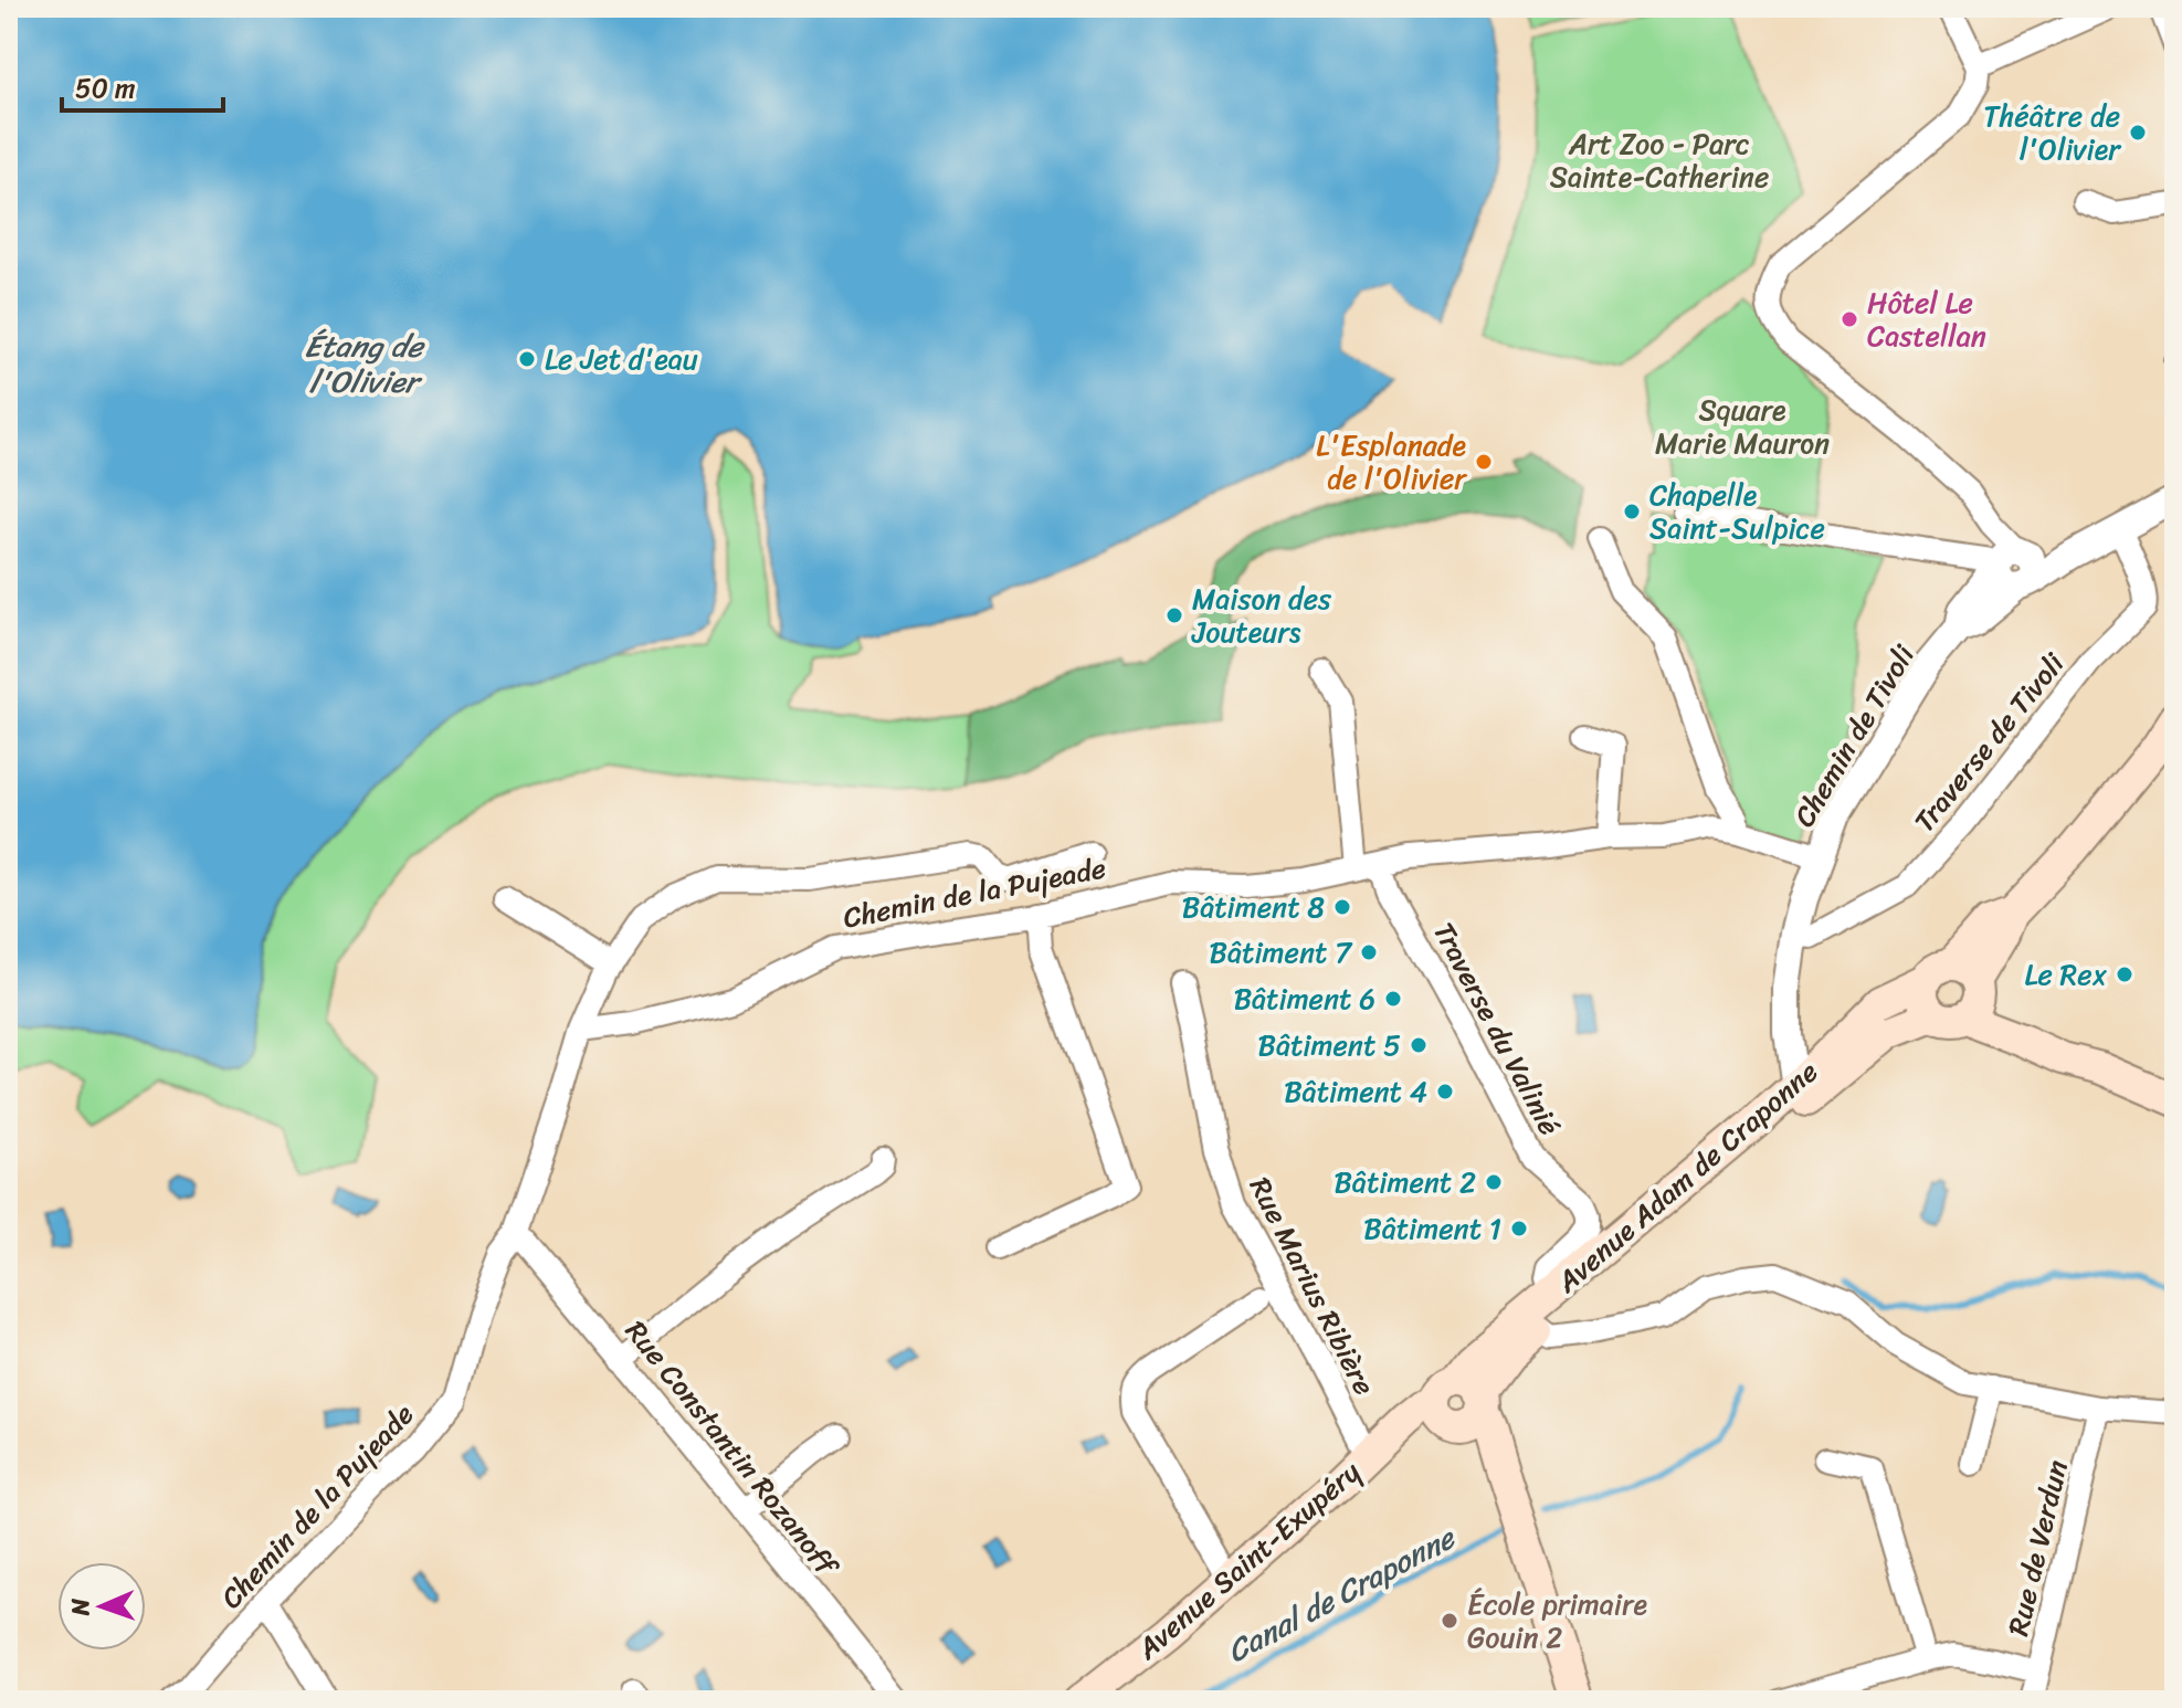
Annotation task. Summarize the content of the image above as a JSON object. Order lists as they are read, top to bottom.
{
  "streets": {
    "main road": ["Avenue Adam de Craponne", "Avenue Saint-Exupéry"],
    "street": [
      "Chemin de Tivoli",
      "Traverse de Tivoli",
      "Chemin de la Pujeade",
      "Traverse du Valinié",
      "Rue Marius Ribière",
      "Rue Constantin Rozanoff",
      "Rue de Verdun"
    ]
  },
  "crossings": [
    ["Chemin de Tivoli", "Traverse de Tivoli"],
    ["Chemin de Tivoli", "Chemin de la Pujeade"],
    ["Chemin de Tivoli", "Avenue Adam de Craponne"],
    ["Chemin de la Pujeade", "Traverse du Valinié"],
    ["Chemin de la Pujeade", "Rue Constantin Rozanoff"],
    ["Traverse du Valinié", "Avenue Adam de Craponne"],
    ["Rue Marius Ribière", "Avenue Saint-Exupéry"]
  ],
  "water": ["Étang de l'Olivier", "Canal de Craponne"],
  "parks": ["Art Zoo - Parc Sainte-Catherine", "Square Marie Mauron"],
  "places": [
    "Théâtre de l'Olivier",
    "Hôtel Le Castellan",
    "Le Jet d'eau",
    "L'Esplanade de l'Olivier",
    "Chapelle Saint-Sulpice",
    "Maison des Jouteurs",
    "Bâtiment 8",
    "Bâtiment 7",
    "Le Rex",
    "Bâtiment 6",
    "Bâtiment 5",
    "Bâtiment 4",
    "Bâtiment 2",
    "Bâtiment 1",
    "École primaire Gouin 2"
  ],
  "scale_bar": "50 m",
  "north": "left"
}
